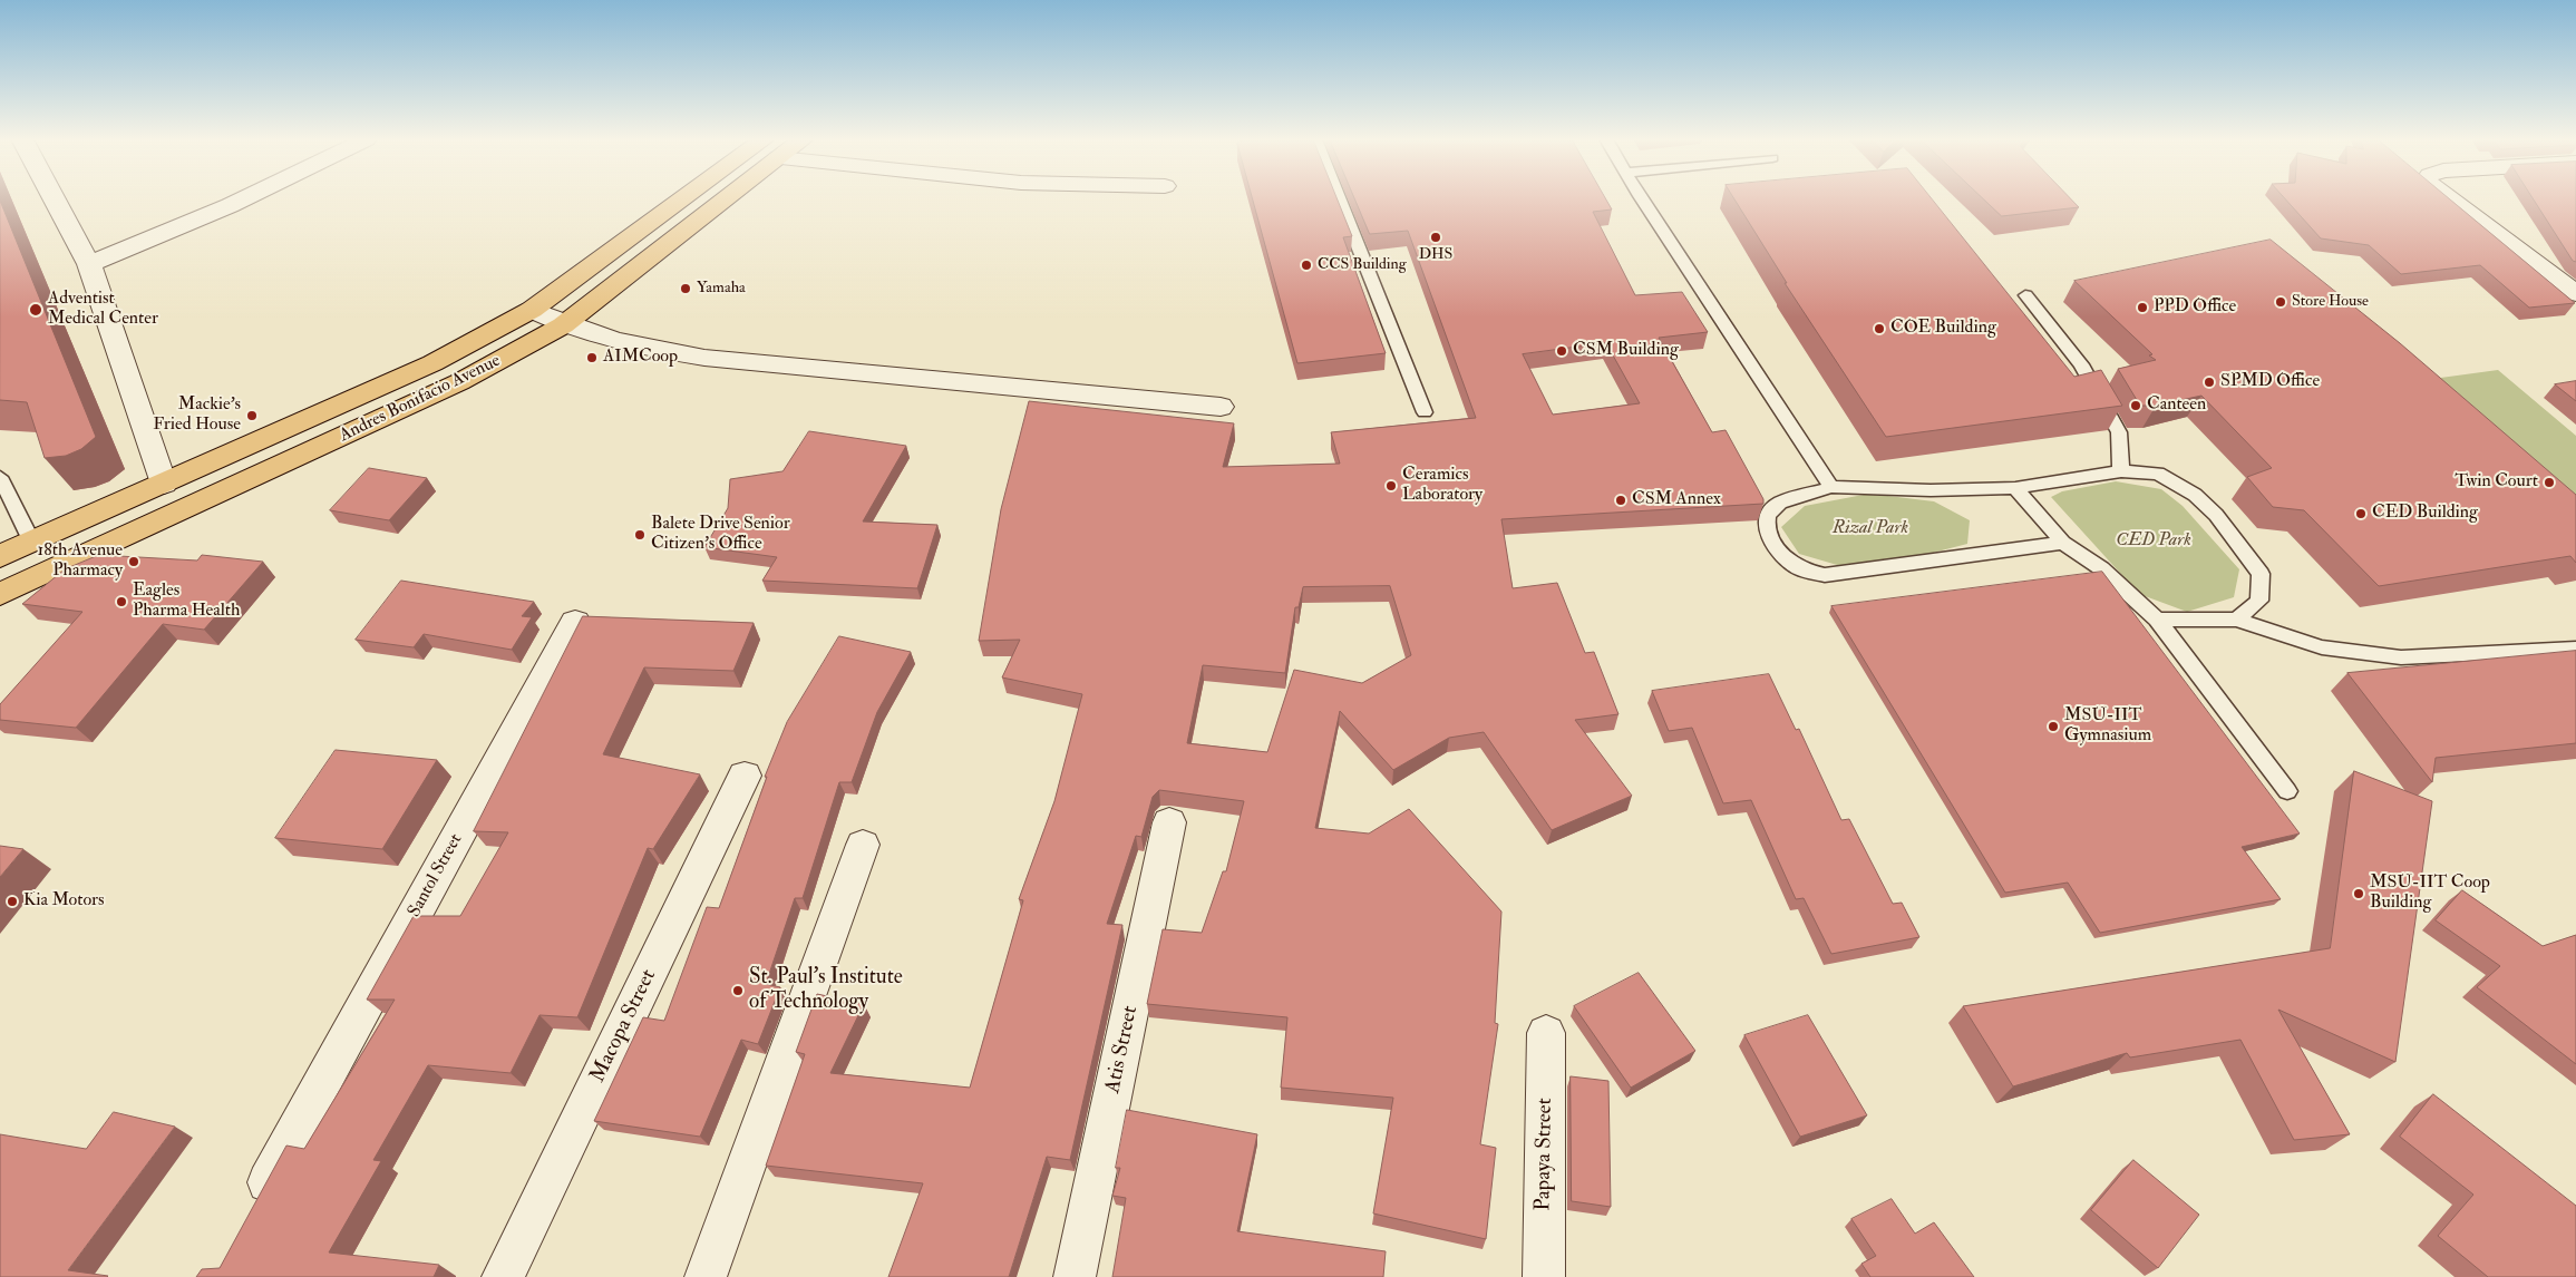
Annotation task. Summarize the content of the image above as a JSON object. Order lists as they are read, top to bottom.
{
  "streets": {
    "highway": ["Andres Bonifacio Avenue"],
    "street": [
      "Santol Street",
      "Macopa Street",
      "Atis Street",
      "Papaya Street"
    ]
  },
  "parks": ["Rizal Park", "CED Park"],
  "places": [
    "DHS",
    "CCS Building",
    "Yamaha",
    "Store House",
    "PPD Office",
    "Adventist Medical Center",
    "COE Building",
    "CSM Building",
    "AIMCoop",
    "SPMD Office",
    "Canteen",
    "Mackie's Fried House",
    "Twin Court",
    "Ceramics Laboratory",
    "CSM Annex",
    "CED Building",
    "Balete Drive Senior Citizen's Office",
    "18th Avenue Pharmacy",
    "Eagles Pharma Health",
    "MSU-IIT Gymnasium",
    "MSU-IIT Coop Building",
    "Kia Motors",
    "St. Paul's Institute of Technology"
  ]
}
